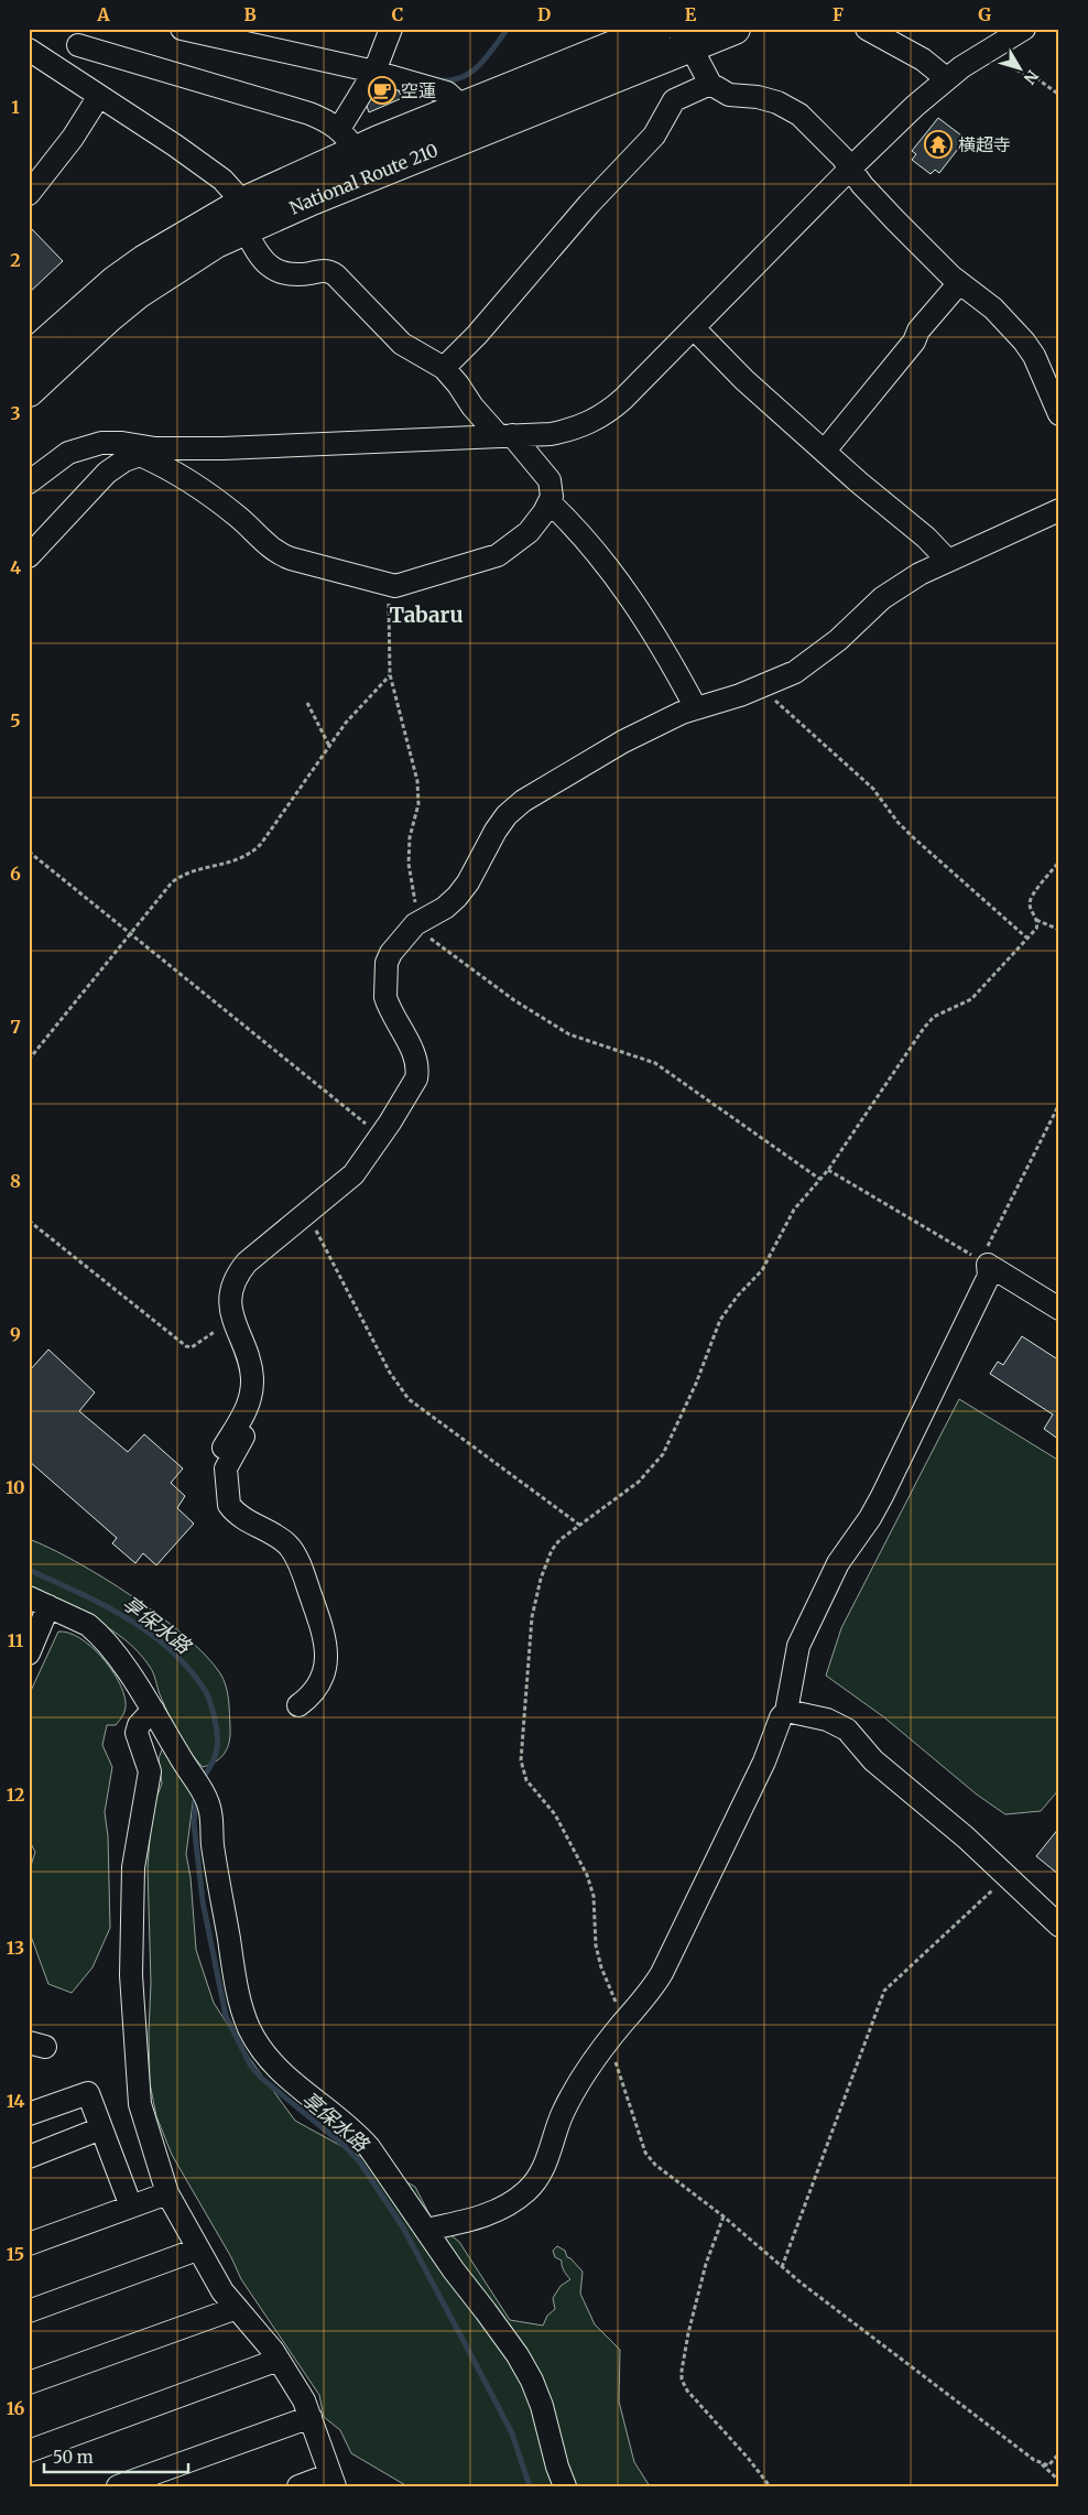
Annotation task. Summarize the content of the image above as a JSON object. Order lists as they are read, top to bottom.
{
  "streets": {
    "highway": ["National Route 210"]
  },
  "districts": ["Tabaru"],
  "water": ["享保水路"],
  "places": {
    "cafe": ["空蓮"],
    "temple": ["横超寺"]
  },
  "scale_bar": "50 m",
  "north": "bottom right",
  "grid": {
    "columns": [
      "A",
      "B",
      "C",
      "D",
      "E",
      "F",
      "G"
    ],
    "rows": [
      "1",
      "2",
      "3",
      "4",
      "5",
      "6",
      "7",
      "8",
      "9",
      "10",
      "11",
      "12",
      "13",
      "14",
      "15",
      "16"
    ]
  }
}
